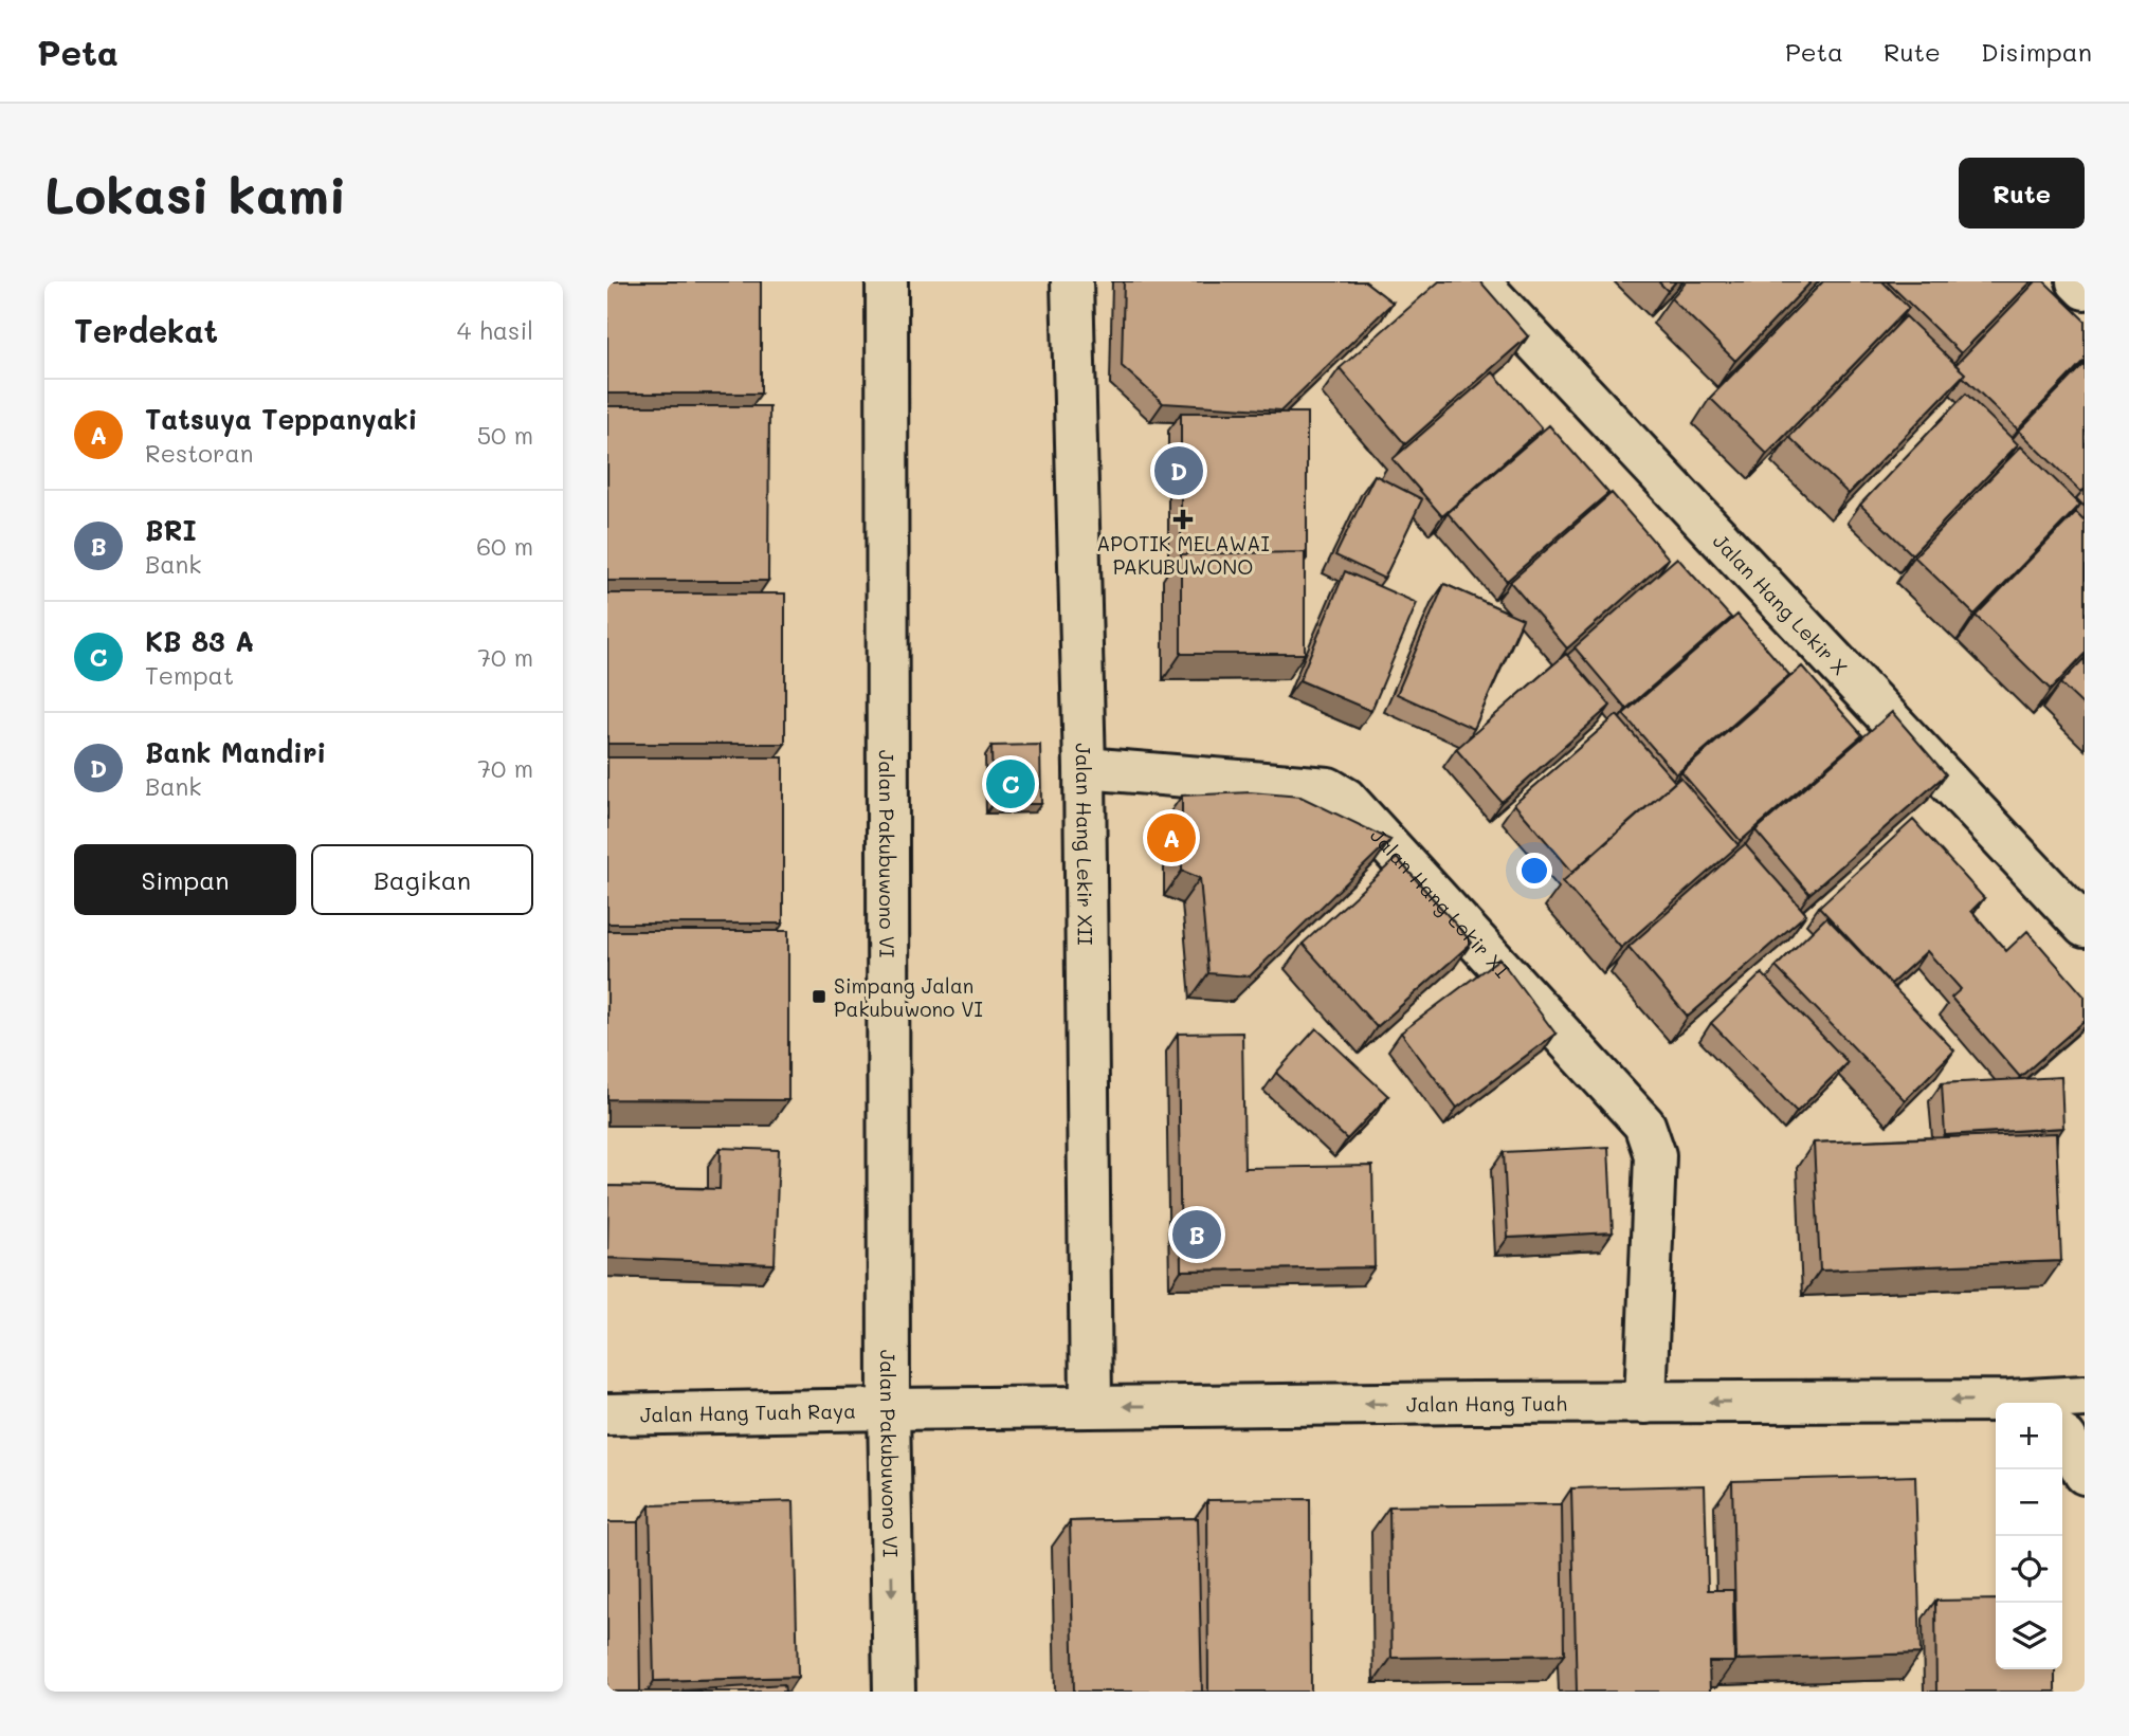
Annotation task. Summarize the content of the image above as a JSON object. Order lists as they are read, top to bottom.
{
  "streets": {
    "street": [
      "Jalan Hang Lekir X",
      "Jalan Hang Lekir XII",
      "Jalan Pakubuwono VI",
      "Jalan Hang Lekir XI",
      "Jalan Hang Tuah",
      "Jalan Hang Tuah Raya"
    ]
  },
  "crossings": [
    ["Jalan Hang Lekir XII", "Jalan Hang Lekir XI"],
    ["Jalan Hang Lekir XII", "Jalan Hang Tuah"],
    ["Jalan Pakubuwono VI", "Jalan Hang Tuah"],
    ["Jalan Pakubuwono VI", "Jalan Hang Tuah Raya"],
    ["Jalan Hang Lekir XI", "Jalan Hang Tuah"],
    ["Jalan Hang Tuah", "Jalan Hang Tuah Raya"]
  ],
  "one_way": ["Jalan Hang Tuah"],
  "places": {
    "health": ["APOTIK MELAWAI PAKUBUWONO"],
    "transit": ["Simpang Jalan Pakubuwono VI"]
  },
  "page": {
    "header": "Peta",
    "nav": ["Peta", "Rute", "Disimpan"],
    "buttons": [
      "Rute",
      ["Simpan", "Bagikan"]
    ],
    "title": "Lokasi kami",
    "heading": ["Terdekat", "4 hasil"],
    "list": [
      {
        "mark": "A",
        "name": "Tatsuya Teppanyaki",
        "note": "Restoran",
        "value": "50 m"
      },
      {
        "mark": "B",
        "name": "BRI",
        "note": "Bank",
        "value": "60 m"
      },
      {
        "mark": "C",
        "name": "KB 83 A",
        "note": "Tempat",
        "value": "70 m"
      },
      {
        "mark": "D",
        "name": "Bank Mandiri",
        "note": "Bank",
        "value": "70 m"
      }
    ],
    "pins": [
      "D",
      "C",
      "A",
      "B"
    ],
    "map_buttons": ["+", "−"]
  }
}
